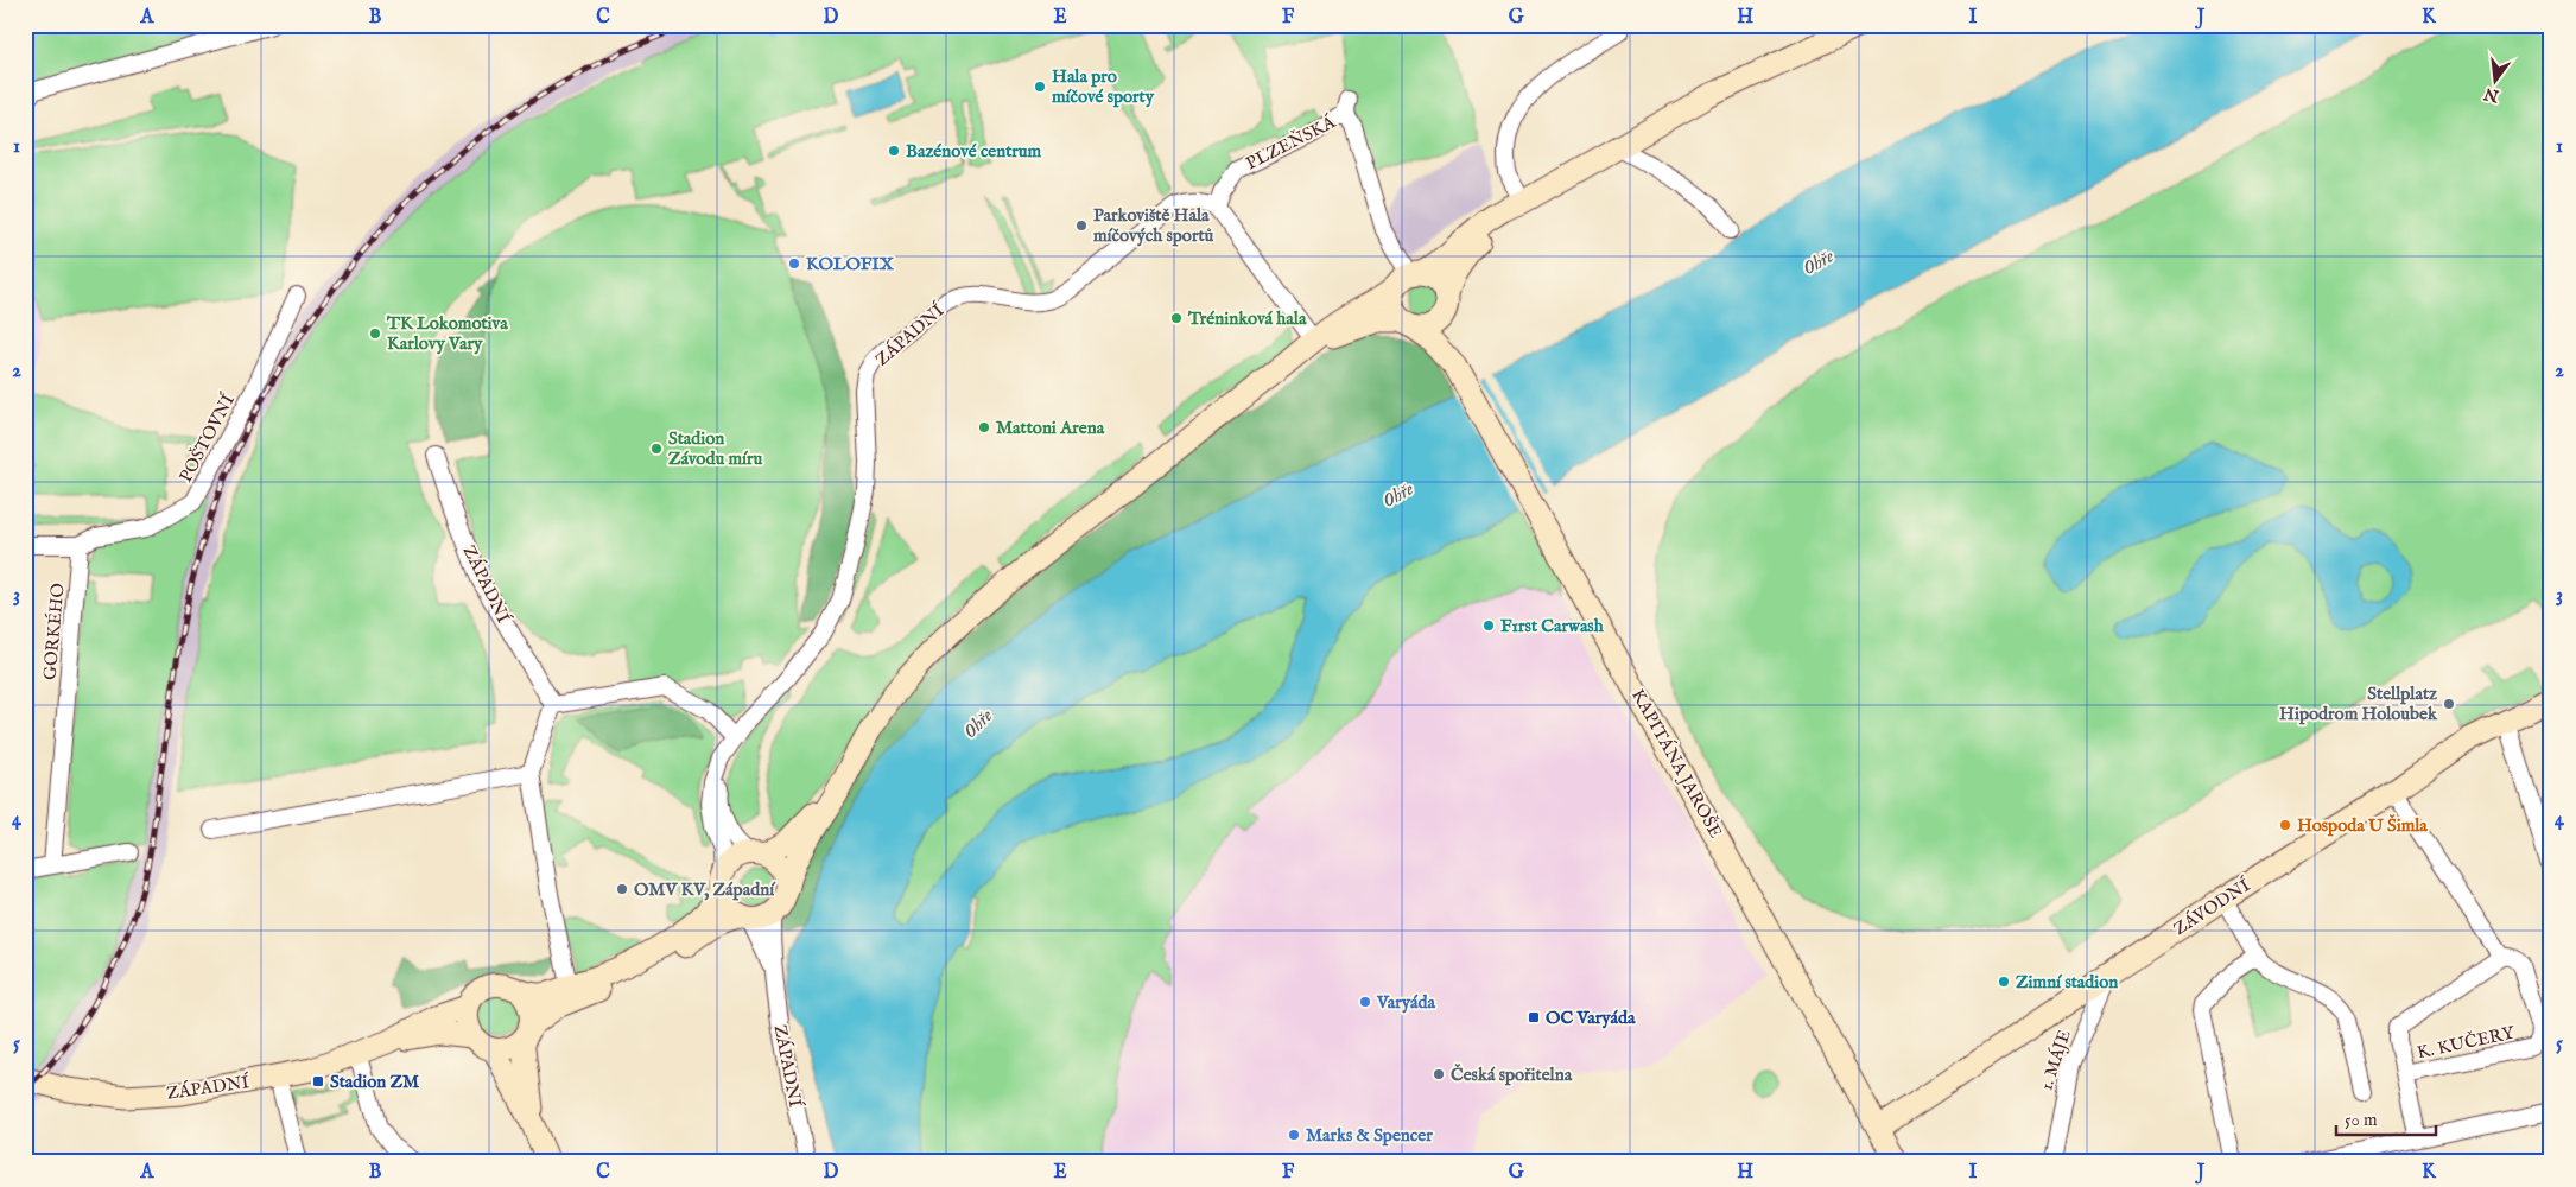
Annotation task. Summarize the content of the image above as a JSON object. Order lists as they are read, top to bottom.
{
  "streets": {
    "street": [
      "PLZEŇSKÁ",
      "ZÁPADNÍ",
      "POŠTOVNÍ",
      "GORKÉHO",
      "KAPITÁNA JAROŠE",
      "ZÁVODNÍ",
      "K. KUČERY",
      "1. MÁJE"
    ]
  },
  "crossings": [
    ["PLZEŇSKÁ", "ZÁPADNÍ"],
    ["PLZEŇSKÁ", "KAPITÁNA JAROŠE"],
    ["ZÁPADNÍ", "KAPITÁNA JAROŠE"],
    ["POŠTOVNÍ", "GORKÉHO"],
    ["KAPITÁNA JAROŠE", "ZÁVODNÍ"],
    ["ZÁVODNÍ", "K. KUČERY"],
    ["ZÁVODNÍ", "1. MÁJE"]
  ],
  "water": ["Ohře"],
  "places": {
    "other": [
      "Hala pro míčové sporty",
      "Bazénové centrum",
      "Parkoviště Hala míčových sportů",
      "KOLOFIX",
      "Tréninková hala",
      "TK Lokomotiva Karlovy Vary",
      "Mattoni Arena",
      "Stadion Závodu míru",
      "F1rst Carwash",
      "Stellplatz Hipodrom Holoubek",
      "Hospoda U Šimla",
      "OMV KV, Západní",
      "Zimní stadion",
      "Varyáda",
      "Česká spořitelna",
      "Marks & Spencer"
    ],
    "transit": ["OC Varyáda", "Stadion ZM"]
  },
  "scale_bar": "50 m",
  "north": "bottom",
  "grid": {
    "columns": [
      "A",
      "B",
      "C",
      "D",
      "E",
      "F",
      "G",
      "H",
      "I",
      "J",
      "K"
    ],
    "rows": [
      "1",
      "2",
      "3",
      "4",
      "5"
    ]
  }
}
